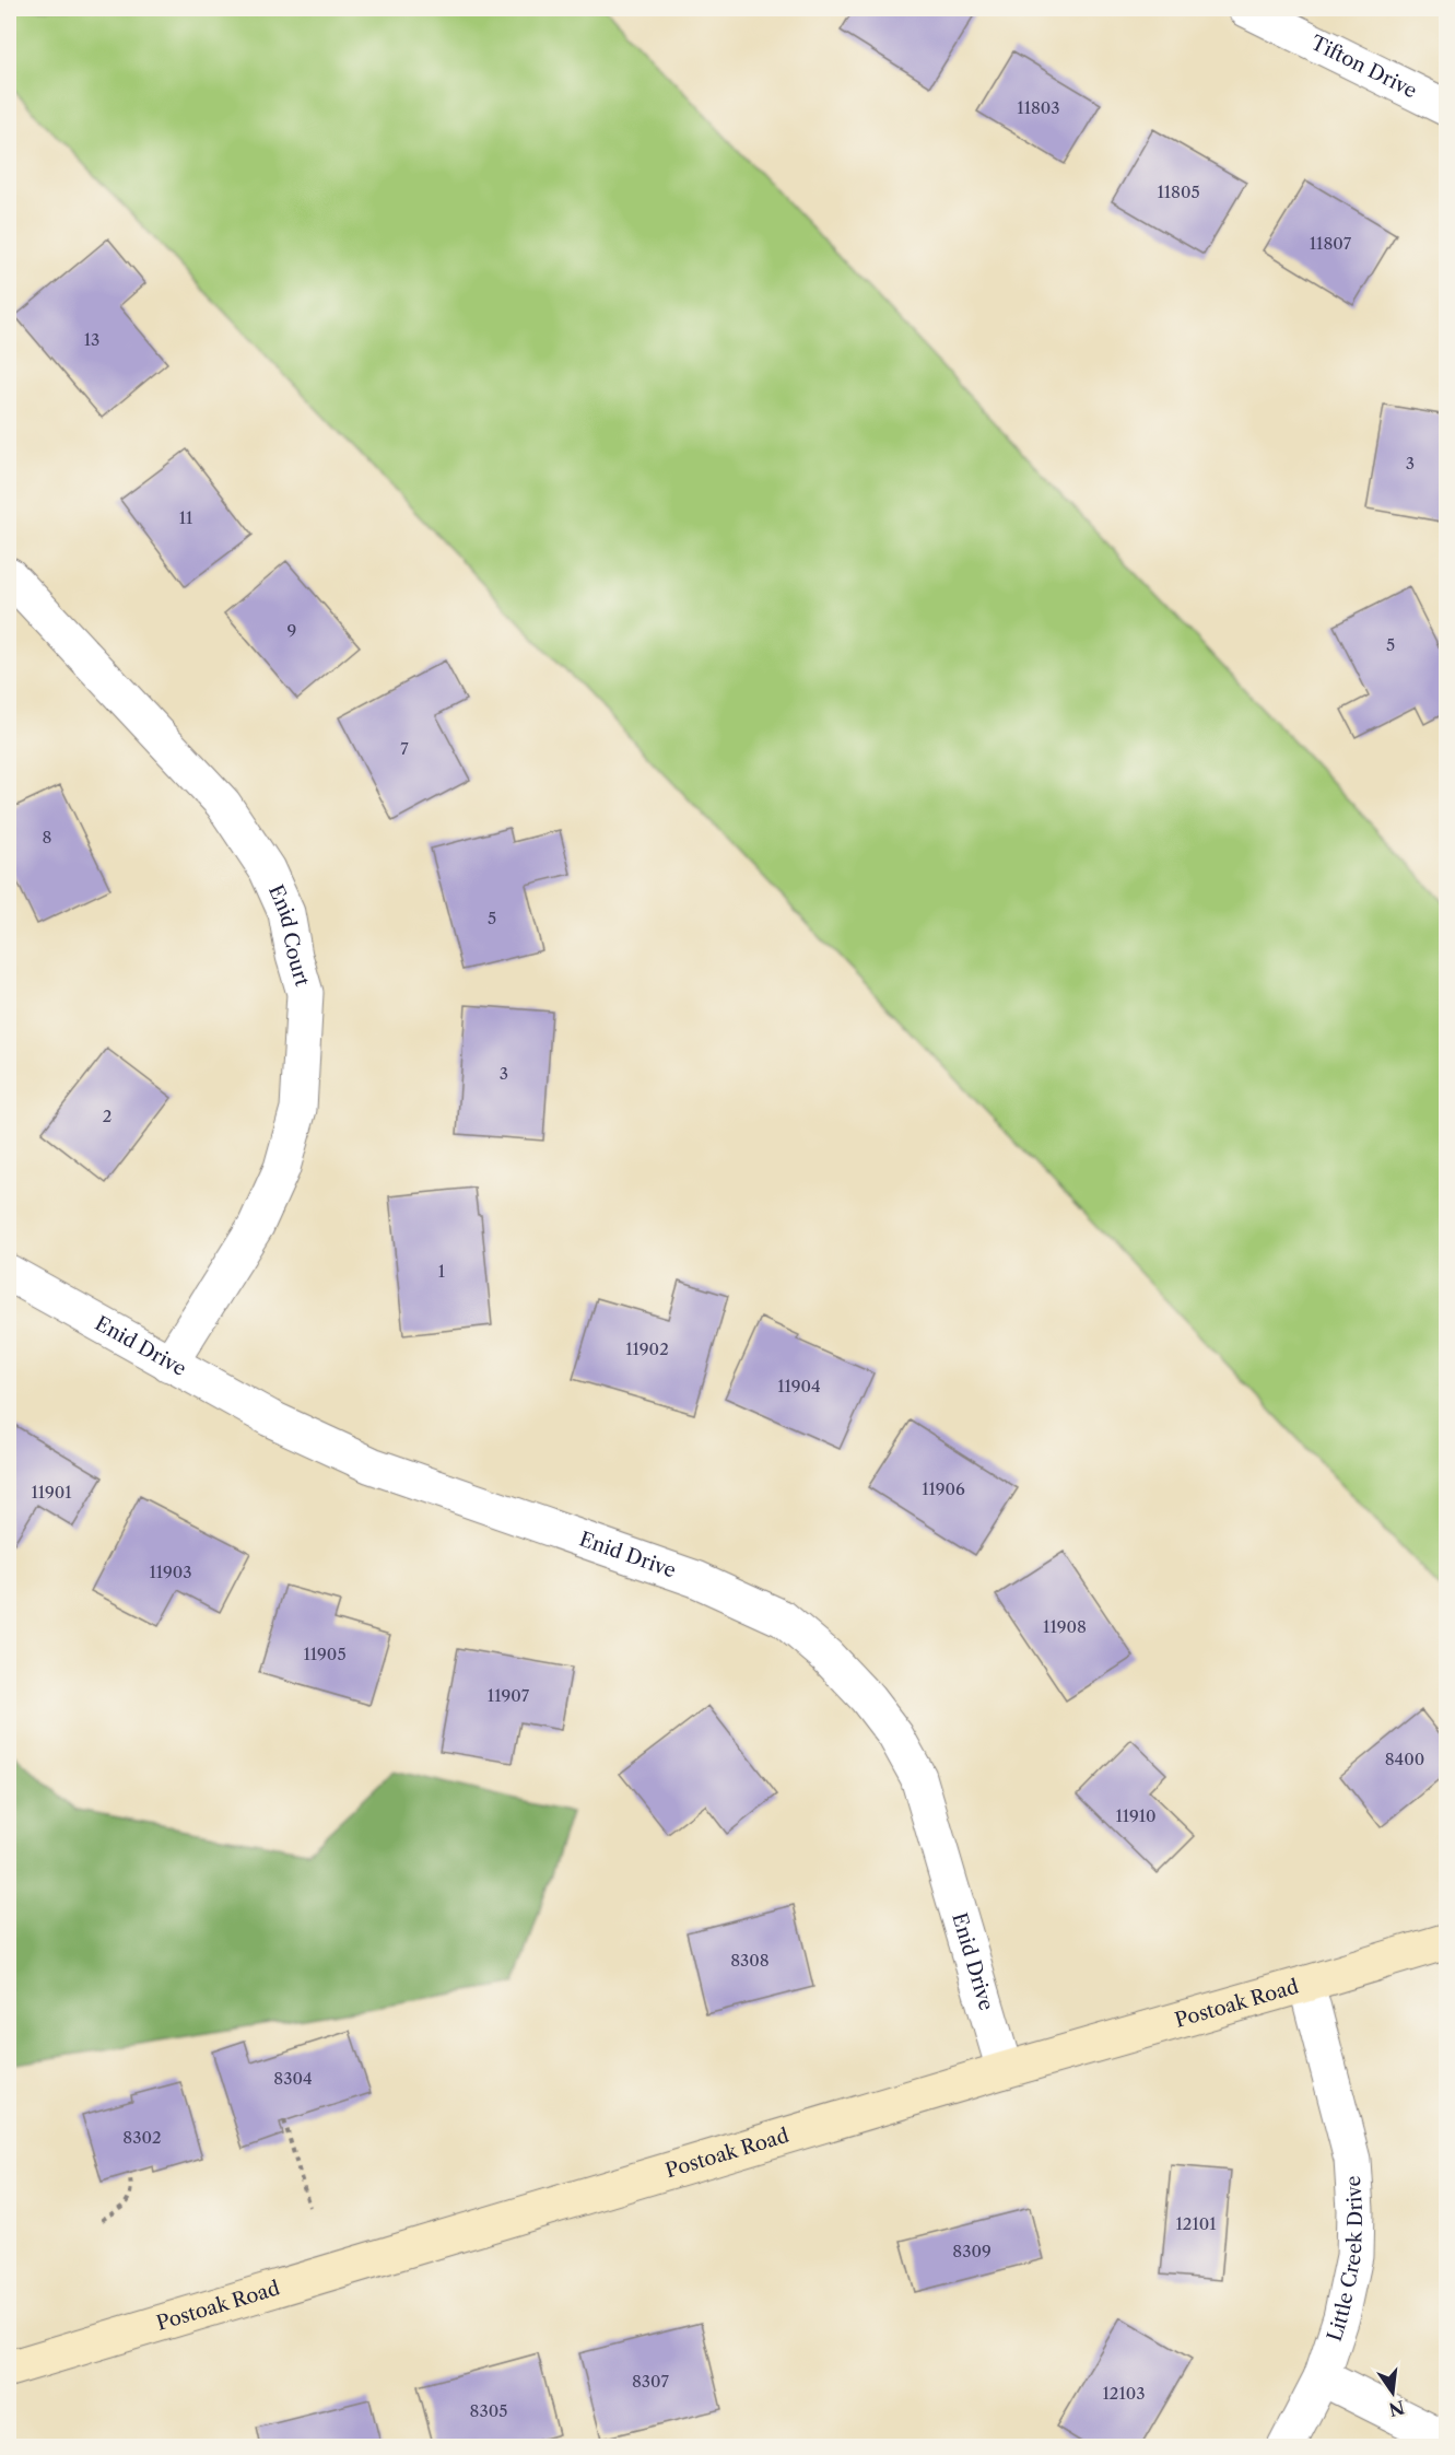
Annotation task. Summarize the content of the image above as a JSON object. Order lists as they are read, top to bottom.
{
  "streets": {
    "street": [
      "Tifton Drive",
      "Enid Court",
      "Enid Drive",
      "Postoak Road",
      "Little Creek Drive"
    ]
  },
  "crossings": [
    ["Enid Court", "Enid Drive"],
    ["Enid Drive", "Postoak Road"],
    ["Postoak Road", "Little Creek Drive"]
  ],
  "house_numbers": [
    "11803",
    "11805",
    "11807",
    "13",
    "3",
    "11",
    "9",
    "5",
    "7",
    "8",
    "5",
    "3",
    "2",
    "1",
    "11902",
    "11904",
    "11906",
    "11901",
    "11903",
    "11908",
    "11905",
    "11907",
    "8400",
    "11910",
    "8308",
    "8304",
    "8302",
    "12101",
    "8309",
    "8307",
    "12103",
    "8305"
  ],
  "north": "bottom"
}
